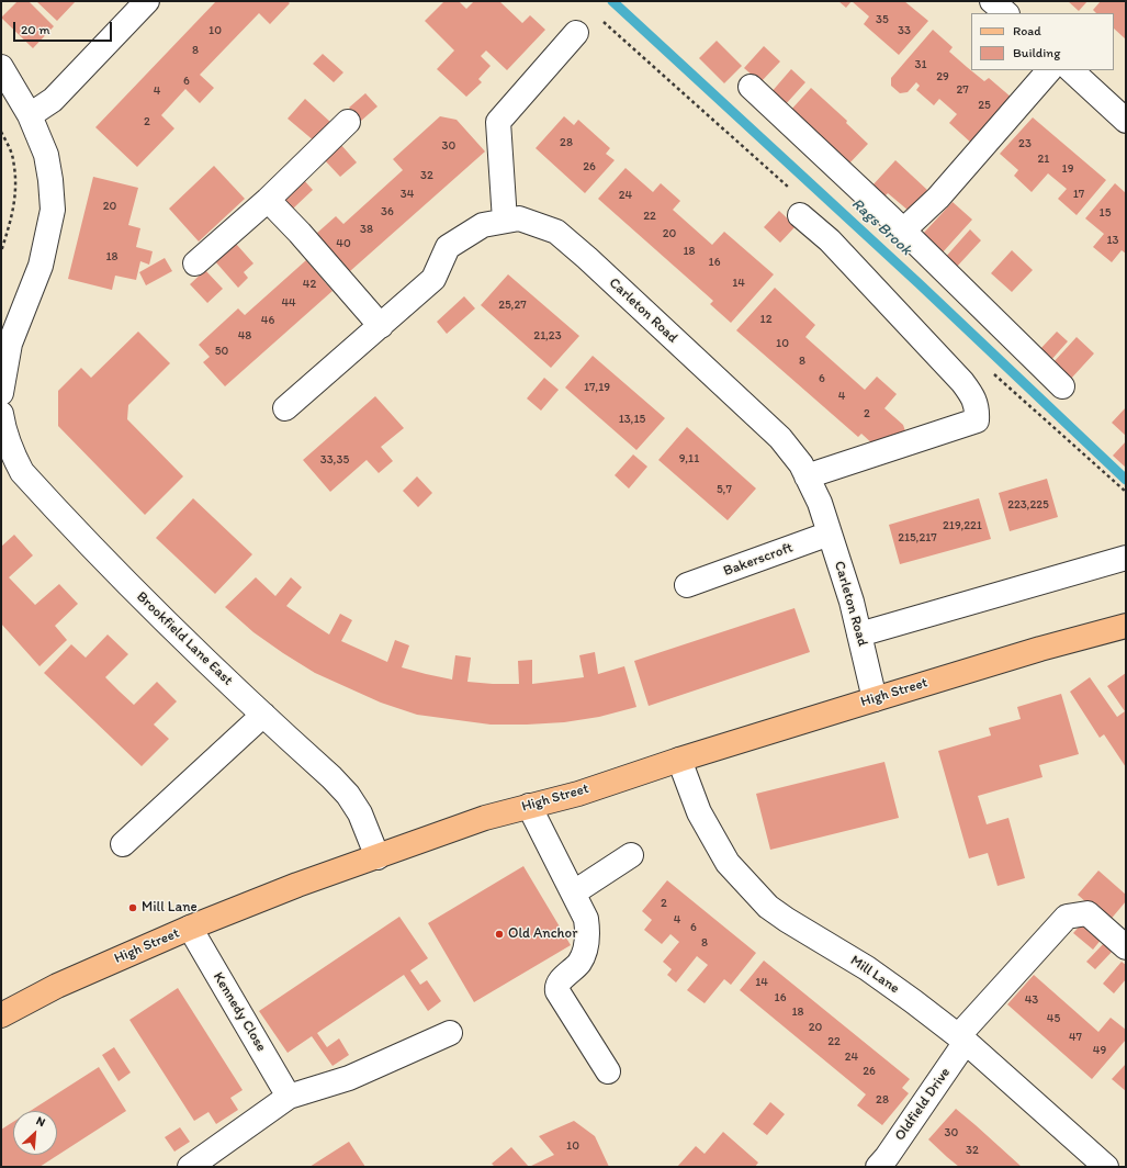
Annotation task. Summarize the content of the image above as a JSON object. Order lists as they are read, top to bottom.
{
  "streets": {
    "main road": ["High Street"],
    "street": [
      "Carleton Road",
      "Bakerscroft",
      "Brookfield Lane East",
      "Mill Lane",
      "Kennedy Close",
      "Oldfield Drive"
    ]
  },
  "crossings": [
    ["Carleton Road", "Bakerscroft"],
    ["Carleton Road", "High Street"],
    ["Brookfield Lane East", "High Street"],
    ["High Street", "Mill Lane"],
    ["High Street", "Kennedy Close"],
    ["Mill Lane", "Oldfield Drive"]
  ],
  "water": ["Rags Brook"],
  "places": ["Mill Lane", "Old Anchor"],
  "house_numbers": [
    "35",
    "10",
    "33",
    "8",
    "31",
    "29",
    "6",
    "27",
    "4",
    "25",
    "2",
    "28",
    "23",
    "30",
    "21",
    "26",
    "19",
    "32",
    "34",
    "17",
    "24",
    "20",
    "36",
    "15",
    "22",
    "38",
    "20",
    "13",
    "40",
    "18",
    "18",
    "16",
    "14",
    "42",
    "44",
    "25,27",
    "12",
    "46",
    "48",
    "21,23",
    "10",
    "50",
    "8",
    "6",
    "17,19",
    "4",
    "2",
    "13,15",
    "9,11",
    "33,35",
    "5,7",
    "223,225",
    "219,221",
    "215,217",
    "2",
    "4",
    "6",
    "8",
    "14",
    "16",
    "43",
    "18",
    "45",
    "20",
    "47",
    "22",
    "49",
    "24",
    "26",
    "28",
    "30",
    "10",
    "32"
  ],
  "legend": ["Road", "Building"],
  "scale_bar": "20 m",
  "north": "top right"
}
